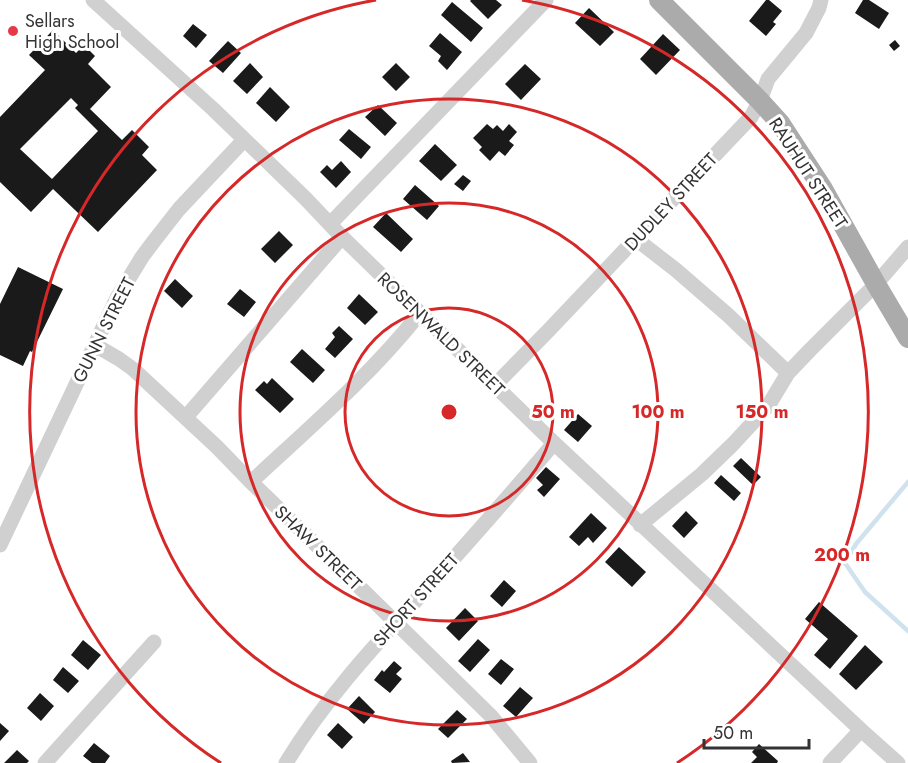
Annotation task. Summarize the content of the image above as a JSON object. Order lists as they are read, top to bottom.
{
  "streets": {
    "main road": ["RAUHUT STREET"],
    "street": [
      "DUDLEY STREET",
      "GUNN STREET",
      "ROSENWALD STREET",
      "SHAW STREET",
      "SHORT STREET"
    ]
  },
  "crossings": [
    ["RAUHUT STREET", "DUDLEY STREET"],
    ["DUDLEY STREET", "ROSENWALD STREET"],
    ["GUNN STREET", "ROSENWALD STREET"],
    ["GUNN STREET", "SHAW STREET"],
    ["ROSENWALD STREET", "SHORT STREET"],
    ["SHAW STREET", "SHORT STREET"]
  ],
  "places": ["Sellars High School"],
  "scale_bar": "50 m",
  "rings": [
    "50 m",
    "100 m",
    "150 m",
    "200 m"
  ]
}
